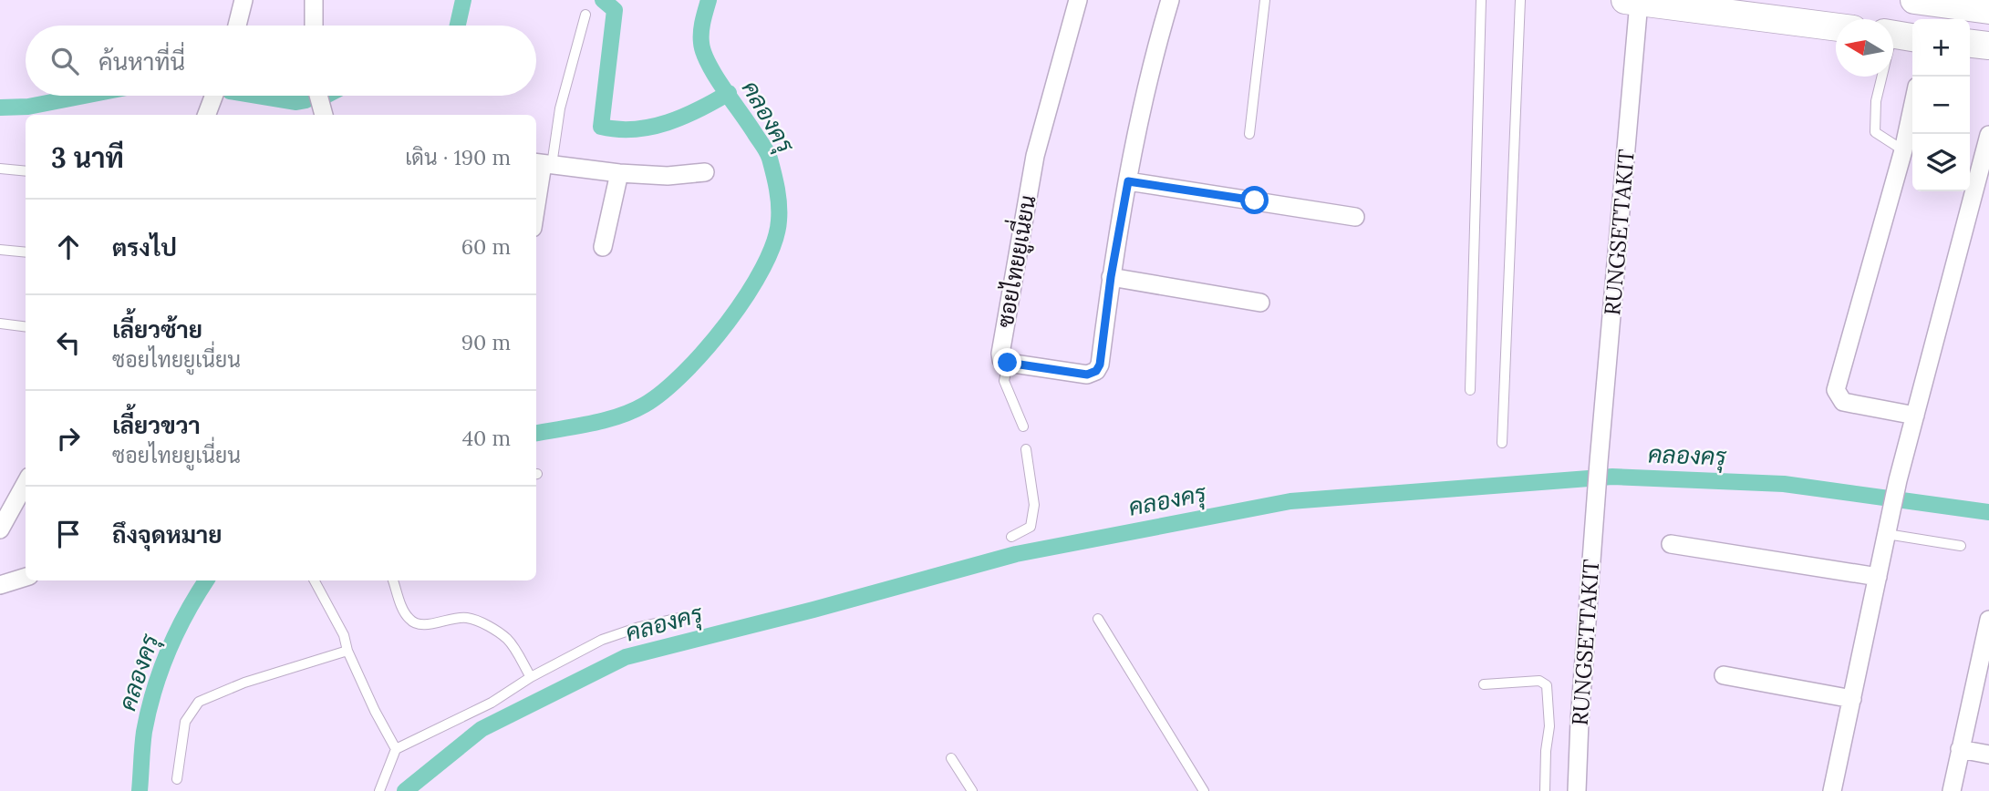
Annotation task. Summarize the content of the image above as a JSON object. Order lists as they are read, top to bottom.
{
  "streets": {
    "street": ["RUNGSETTAKIT", "ซอยไทยยูเนี่ยน"]
  },
  "water": ["คลองครุ"],
  "north": "left",
  "page": {
    "map_buttons": ["+", "−"],
    "search": "ค้นหาที่นี่",
    "heading": ["3 นาที", "เดิน · 190 m"],
    "list": [
      ["ตรงไป", "60 m"],
      ["เลี้ยวซ้าย", "ซอยไทยยูเนี่ยน", "90 m"],
      ["เลี้ยวขวา", "ซอยไทยยูเนี่ยน", "40 m"],
      "ถึงจุดหมาย"
    ]
  }
}
